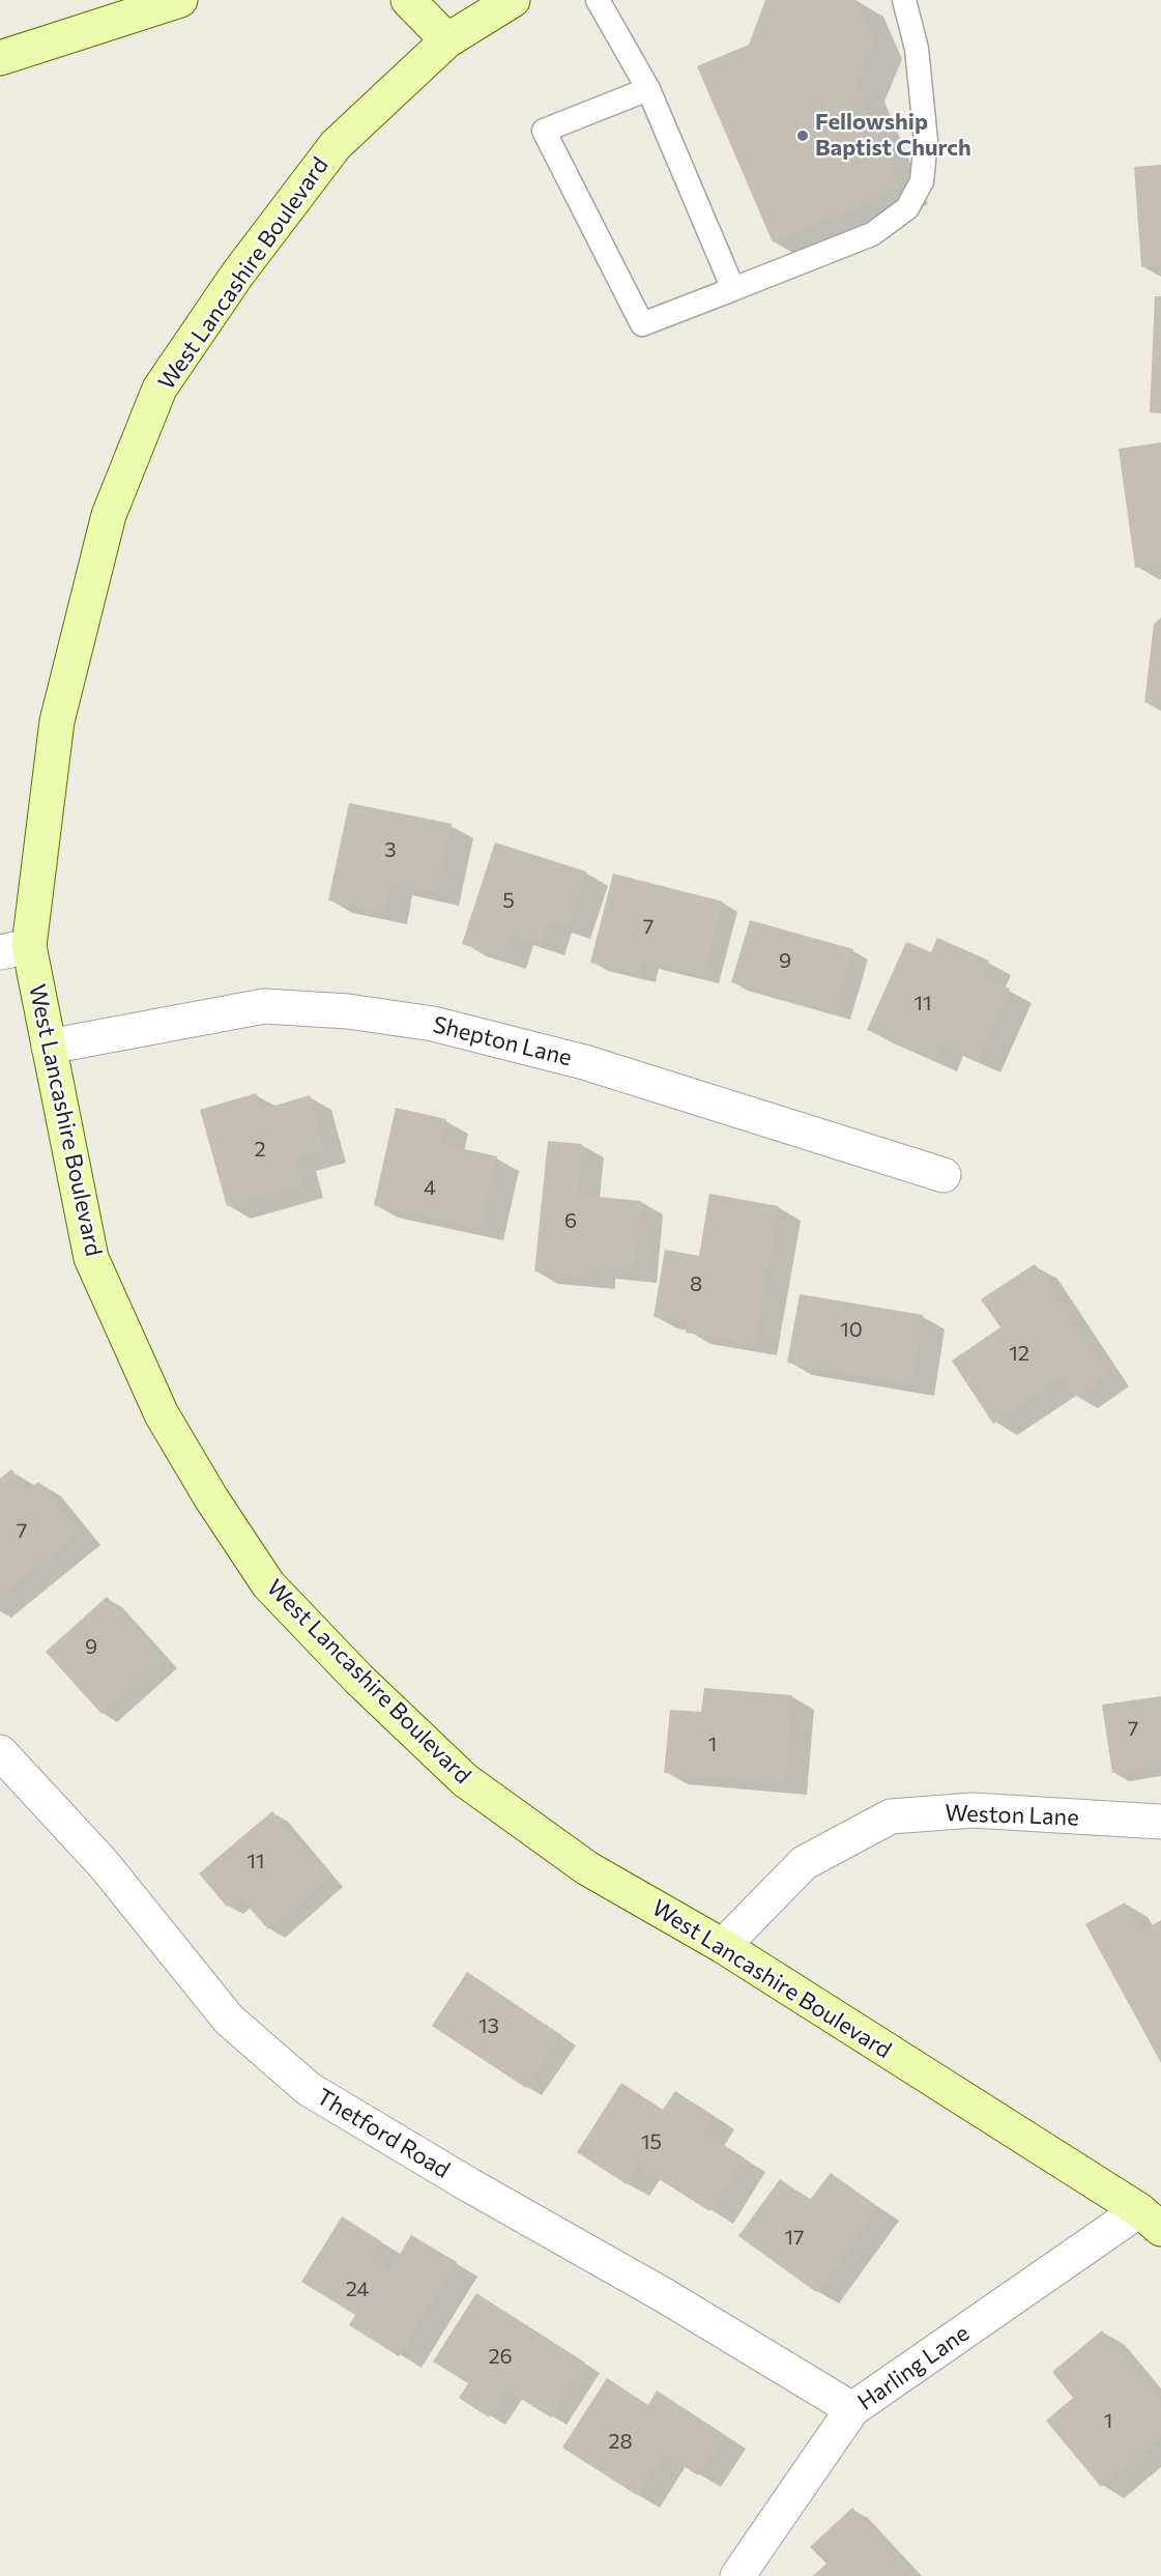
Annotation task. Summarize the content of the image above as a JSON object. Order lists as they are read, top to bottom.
{
  "streets": {
    "main road": ["West Lancashire Boulevard"],
    "street": [
      "Shepton Lane",
      "Weston Lane",
      "Thetford Road",
      "Harling Lane"
    ]
  },
  "crossings": [
    ["West Lancashire Boulevard", "Shepton Lane"],
    ["West Lancashire Boulevard", "Weston Lane"],
    ["West Lancashire Boulevard", "Harling Lane"],
    ["Thetford Road", "Harling Lane"]
  ],
  "places": ["Fellowship Baptist Church"],
  "house_numbers": [
    "3",
    "5",
    "7",
    "9",
    "11",
    "2",
    "4",
    "6",
    "8",
    "10",
    "12",
    "7",
    "9",
    "7",
    "1",
    "11",
    "13",
    "15",
    "17",
    "24",
    "26",
    "1",
    "28"
  ]
}
